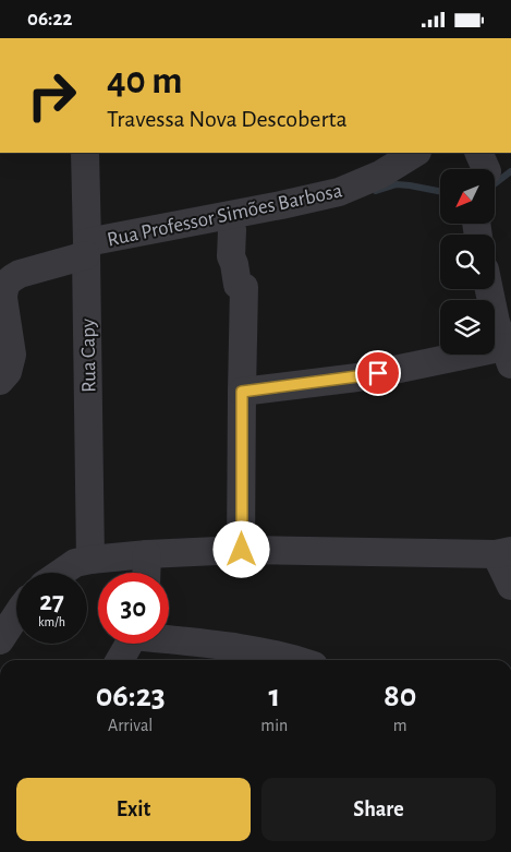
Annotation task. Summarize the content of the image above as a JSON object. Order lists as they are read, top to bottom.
{
  "streets": {
    "street": ["Rua Professor Simões Barbosa", "Rua Capy"]
  },
  "crossings": [
    ["Rua Professor Simões Barbosa", "Rua Capy"]
  ],
  "north": "bottom left",
  "page": {
    "status": "06:22",
    "turn": ["40 m", "Travessa Nova Descoberta"],
    "speed": "27 km/h",
    "limit": "30",
    "eta": [
      "06:23",
      "Arrival",
      "1",
      "min",
      "80",
      "m"
    ],
    "buttons": ["Exit", "Share"]
  }
}
